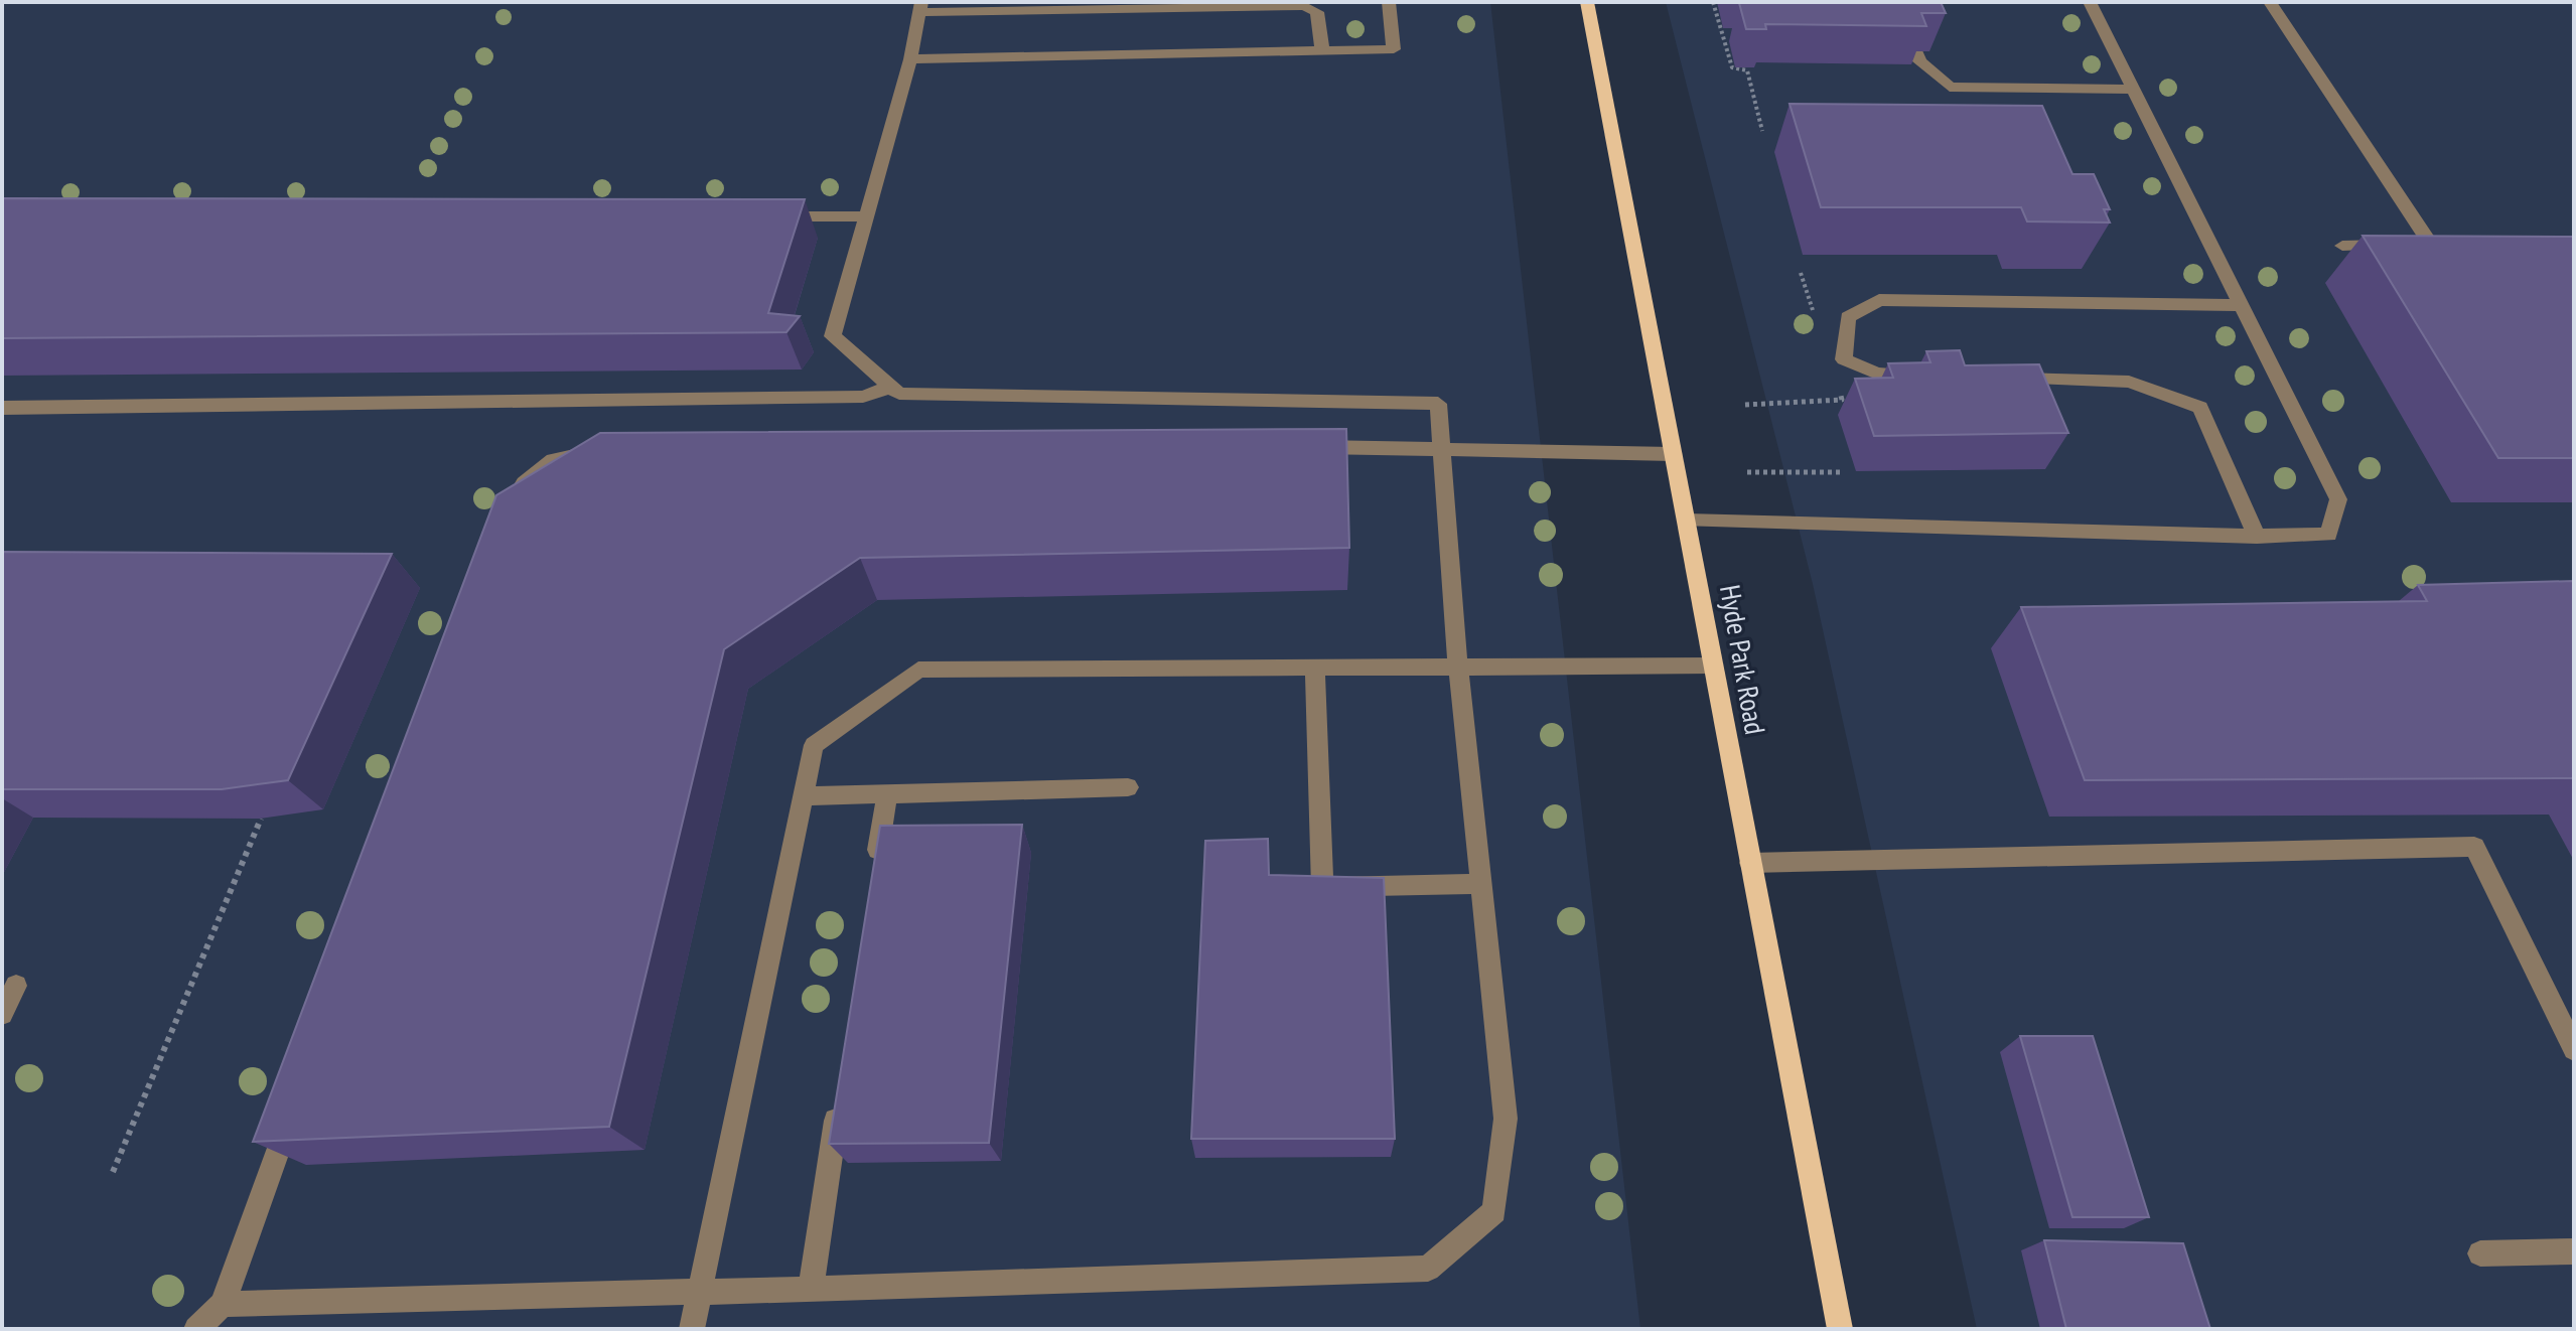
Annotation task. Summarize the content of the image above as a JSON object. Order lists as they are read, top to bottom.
{
  "streets": {
    "main road": ["Hyde Park Road"]
  }
}
